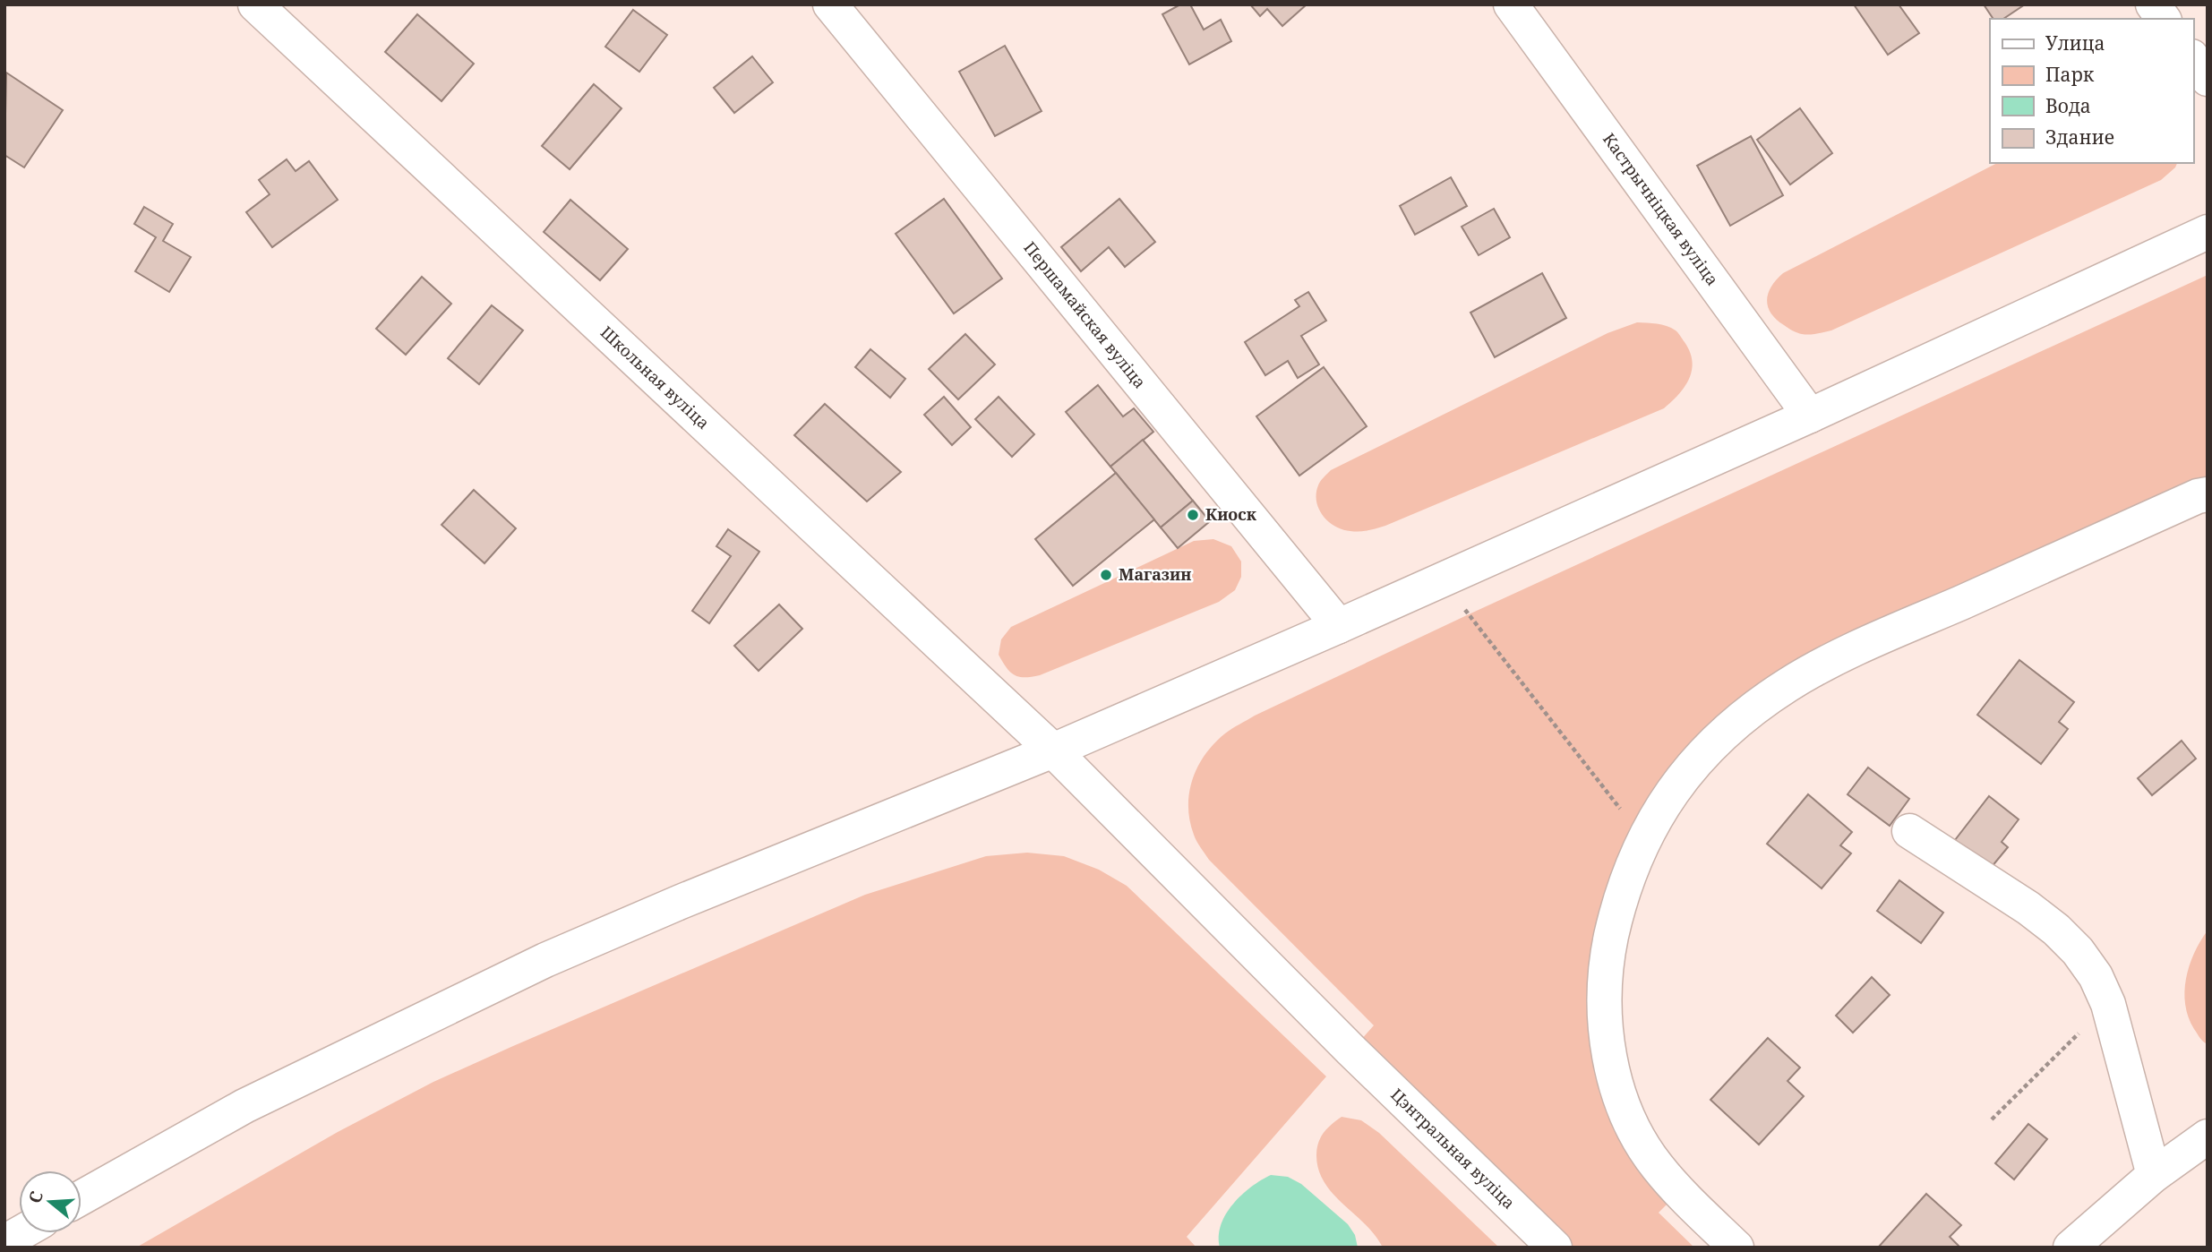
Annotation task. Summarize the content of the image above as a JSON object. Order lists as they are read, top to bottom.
{
  "streets": {
    "street": [
      "Кастрычніцкая вуліца",
      "Першамайская вуліца",
      "Школьная вуліца",
      "Цэнтральная вуліца"
    ]
  },
  "crossings": [
    ["Школьная вуліца", "Цэнтральная вуліца"]
  ],
  "places": ["Киоск", "Магазин"],
  "legend": [
    "Улица",
    "Парк",
    "Вода",
    "Здание"
  ],
  "north": "left"
}
